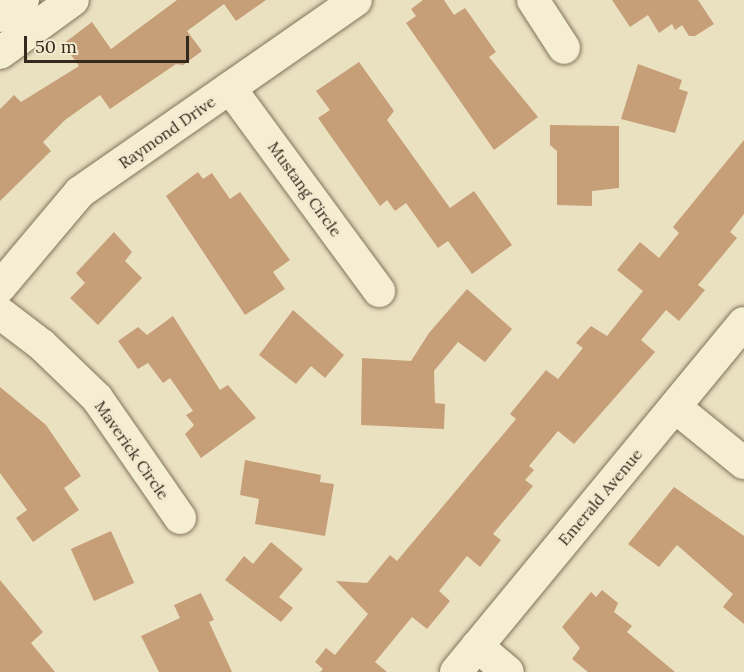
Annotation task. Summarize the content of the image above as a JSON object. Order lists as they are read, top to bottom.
{
  "streets": {
    "street": [
      "Raymond Drive",
      "Mustang Circle",
      "Maverick Circle",
      "Emerald Avenue"
    ]
  },
  "crossings": [
    ["Raymond Drive", "Mustang Circle"]
  ],
  "scale_bar": "50 m"
}
